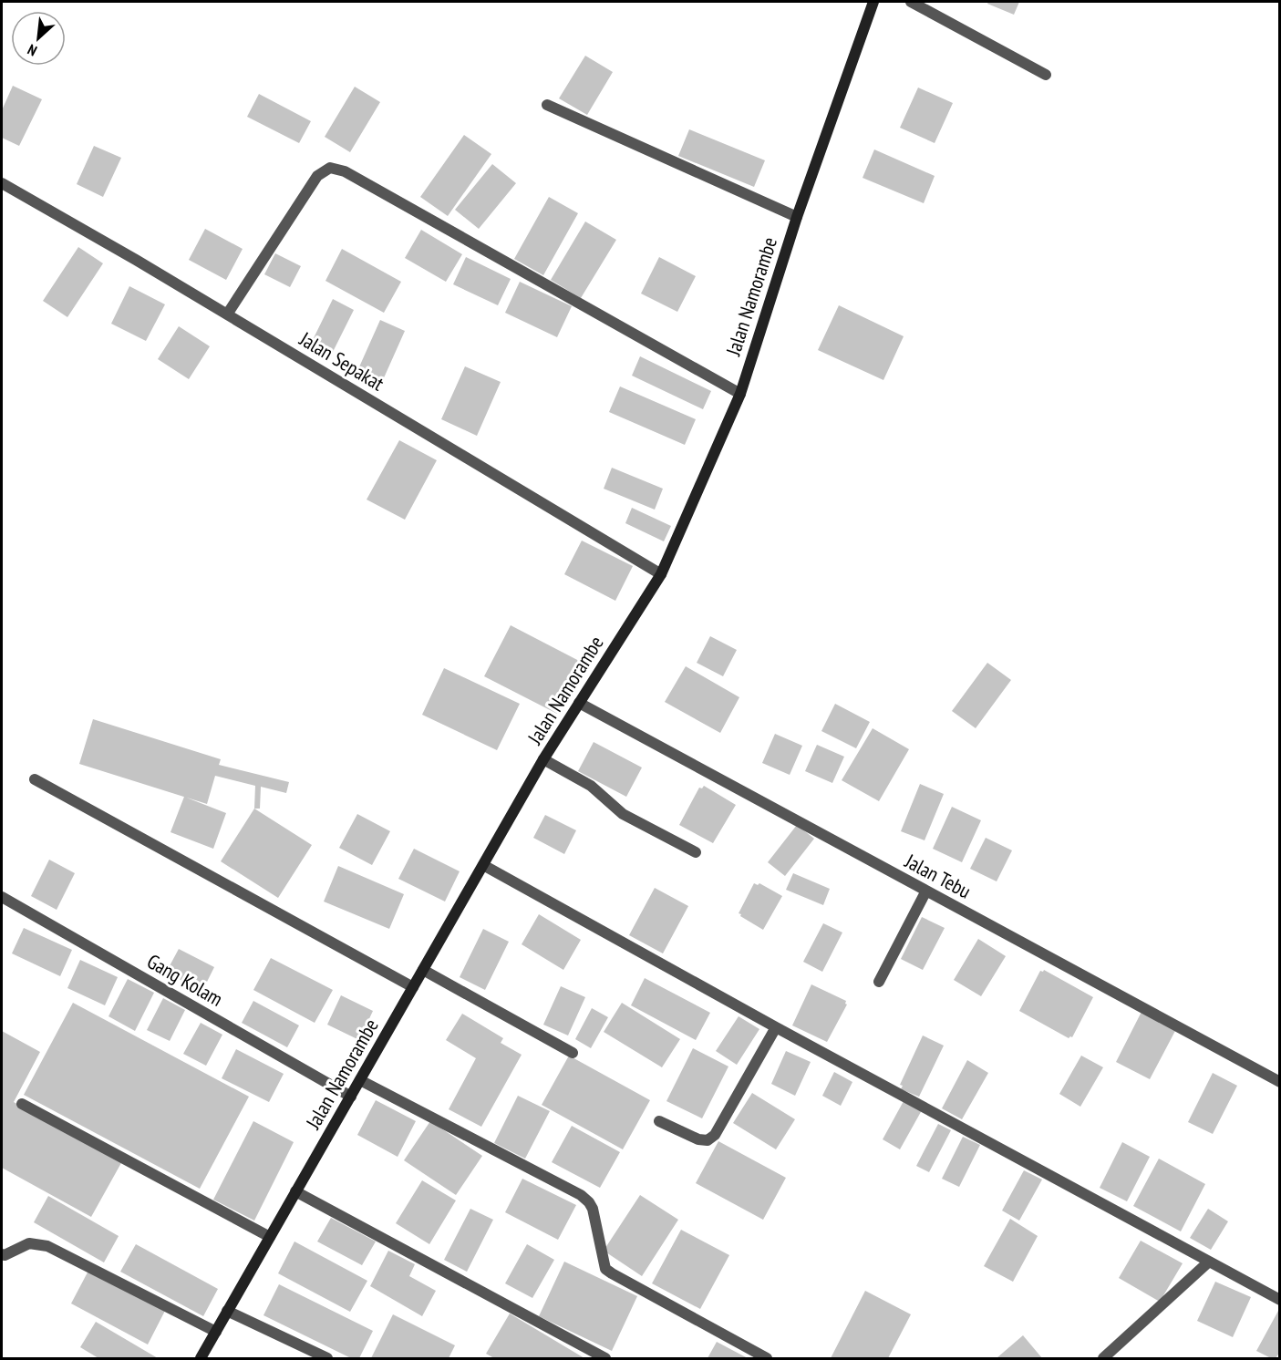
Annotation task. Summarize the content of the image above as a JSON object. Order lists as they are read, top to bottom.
{
  "streets": {
    "street": [
      "Jalan Namorambe",
      "Jalan Sepakat",
      "Jalan Tebu",
      "Gang Kolam"
    ]
  },
  "crossings": [
    ["Jalan Namorambe", "Jalan Sepakat"],
    ["Jalan Namorambe", "Jalan Tebu"],
    ["Jalan Namorambe", "Gang Kolam"]
  ],
  "north": "bottom left"
}
